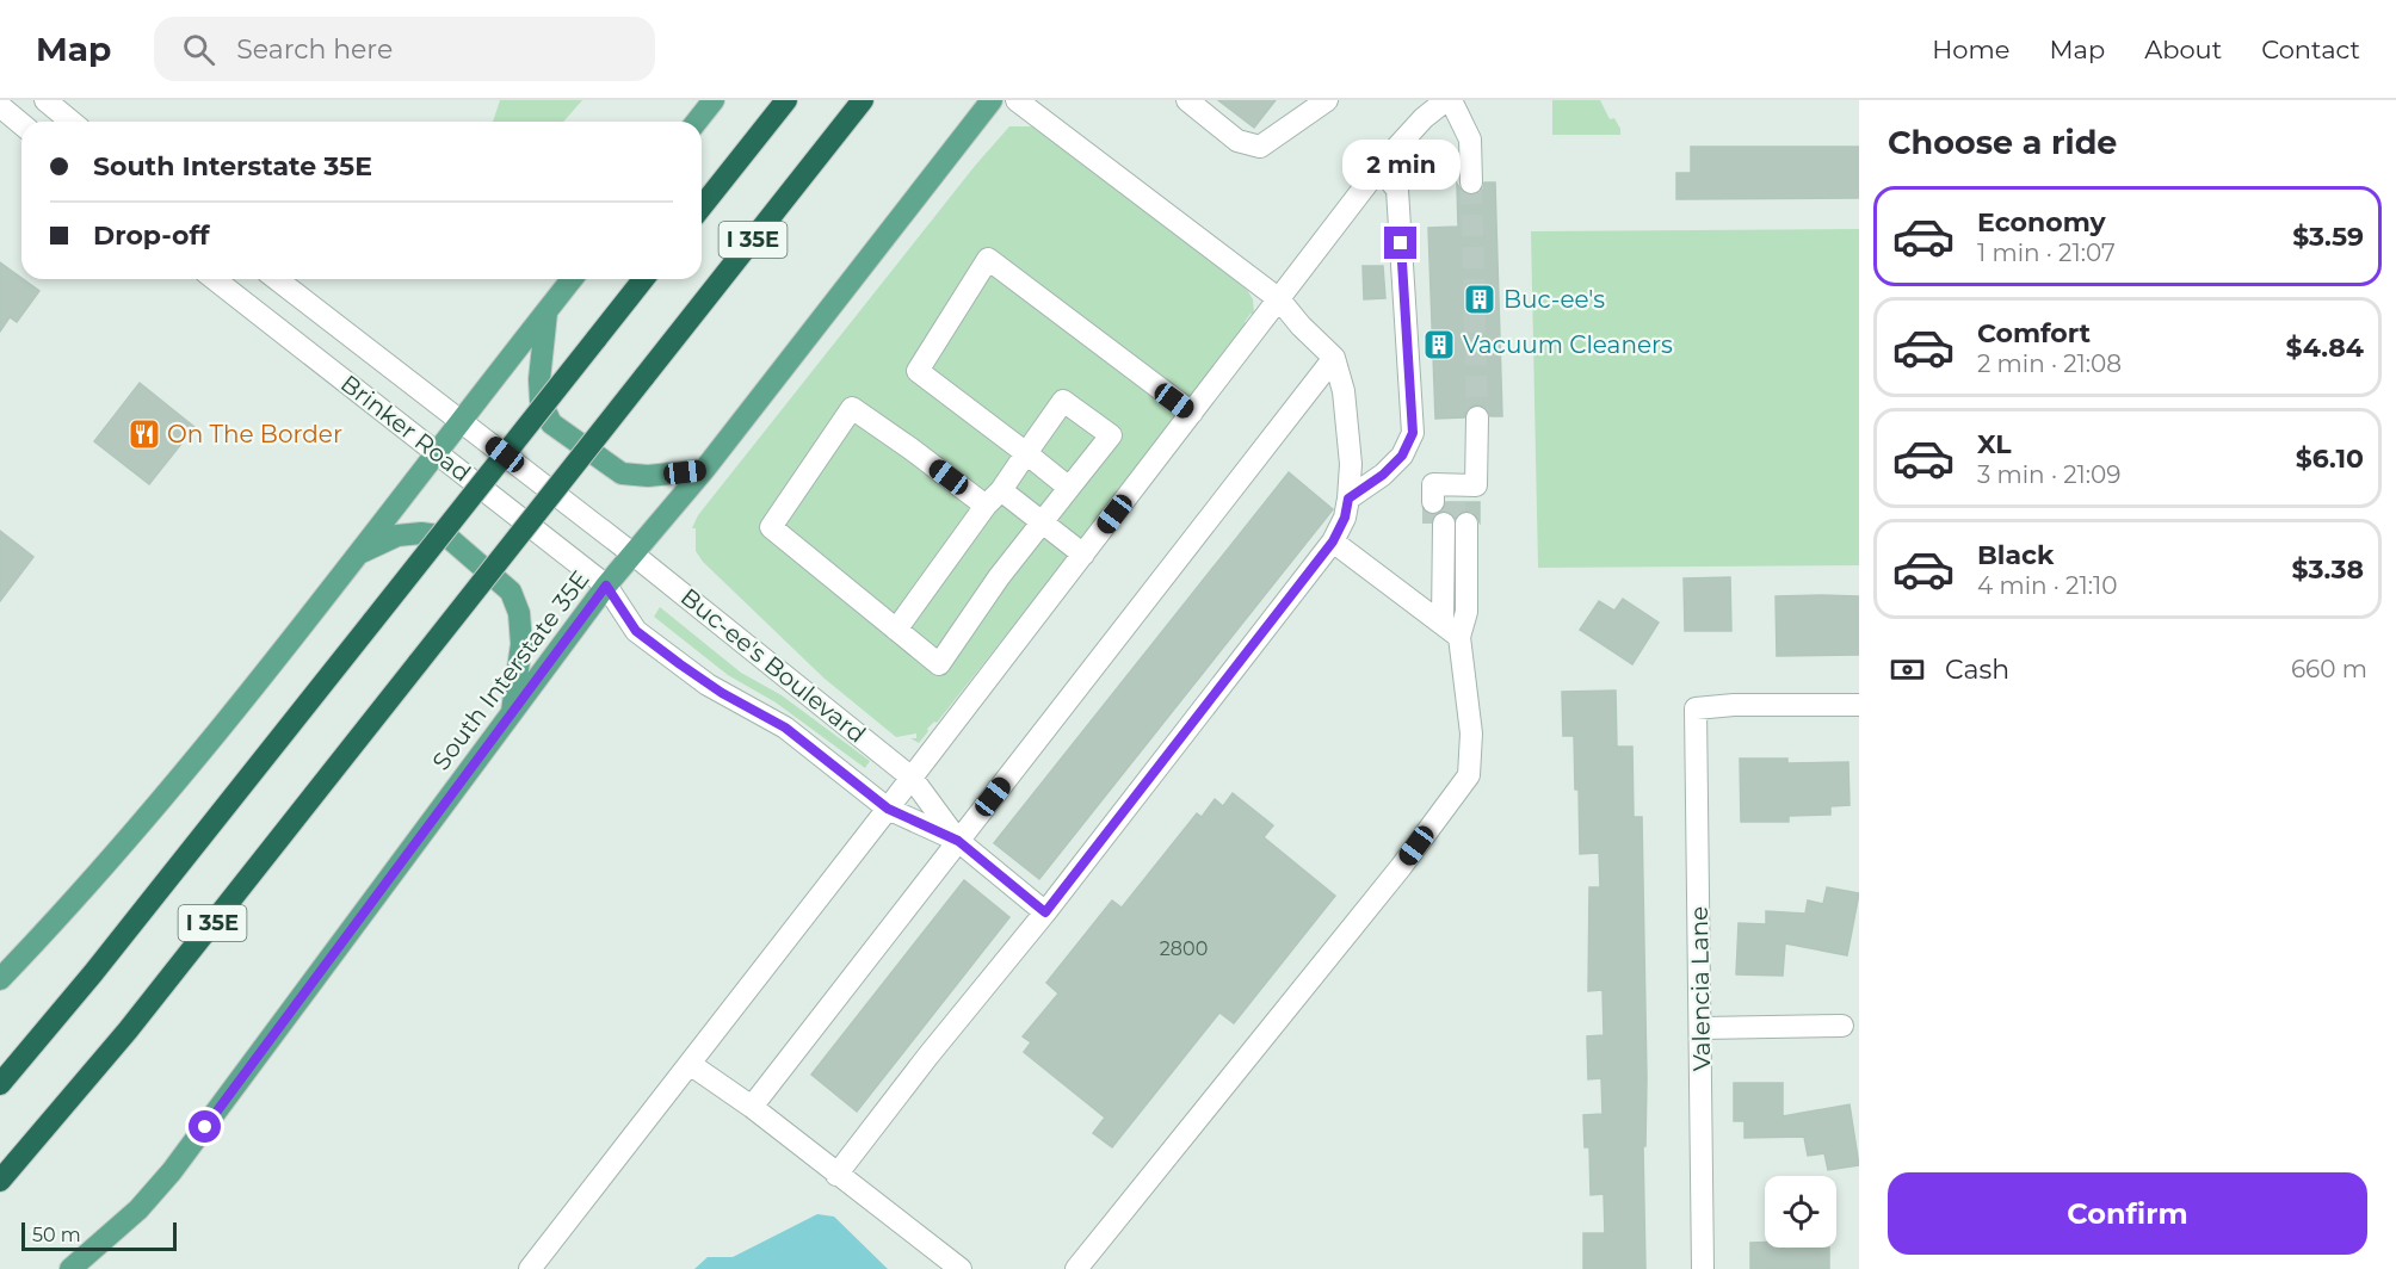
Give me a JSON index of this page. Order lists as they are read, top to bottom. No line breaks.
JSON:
{"streets":{"highway":["I 35E"],"main road":["South Interstate 35E"],"street":["Brinker Road","Buc-ee's Boulevard","Valencia Lane"]},"crossings":[["Brinker Road","Buc-ee's Boulevard"],["Brinker Road","South Interstate 35E"],["Buc-ee's Boulevard","South Interstate 35E"]],"places":{"building":["Buc-ee's","Vacuum Cleaners"],"restaurant":["On The Border"]},"house_numbers":["2800"],"scale_bar":"50 m","page":{"header":"Map","search":"Search here","nav":["Home","Map","About","Contact"],"heading":"Choose a ride","banner":["South Interstate 35E","Drop-off"],"bubble":"2 min","list":[{"name":"Economy","note":"1 min · 21:07","value":"$3.59"},{"name":"Comfort","note":"2 min · 21:08","value":"$4.84"},{"name":"XL","note":"3 min · 21:09","value":"$6.10"},{"name":"Black","note":"4 min · 21:10","value":"$3.38"}],"pay":["Cash","660 m"],"buttons":"Confirm","scale":"50 m"}}
